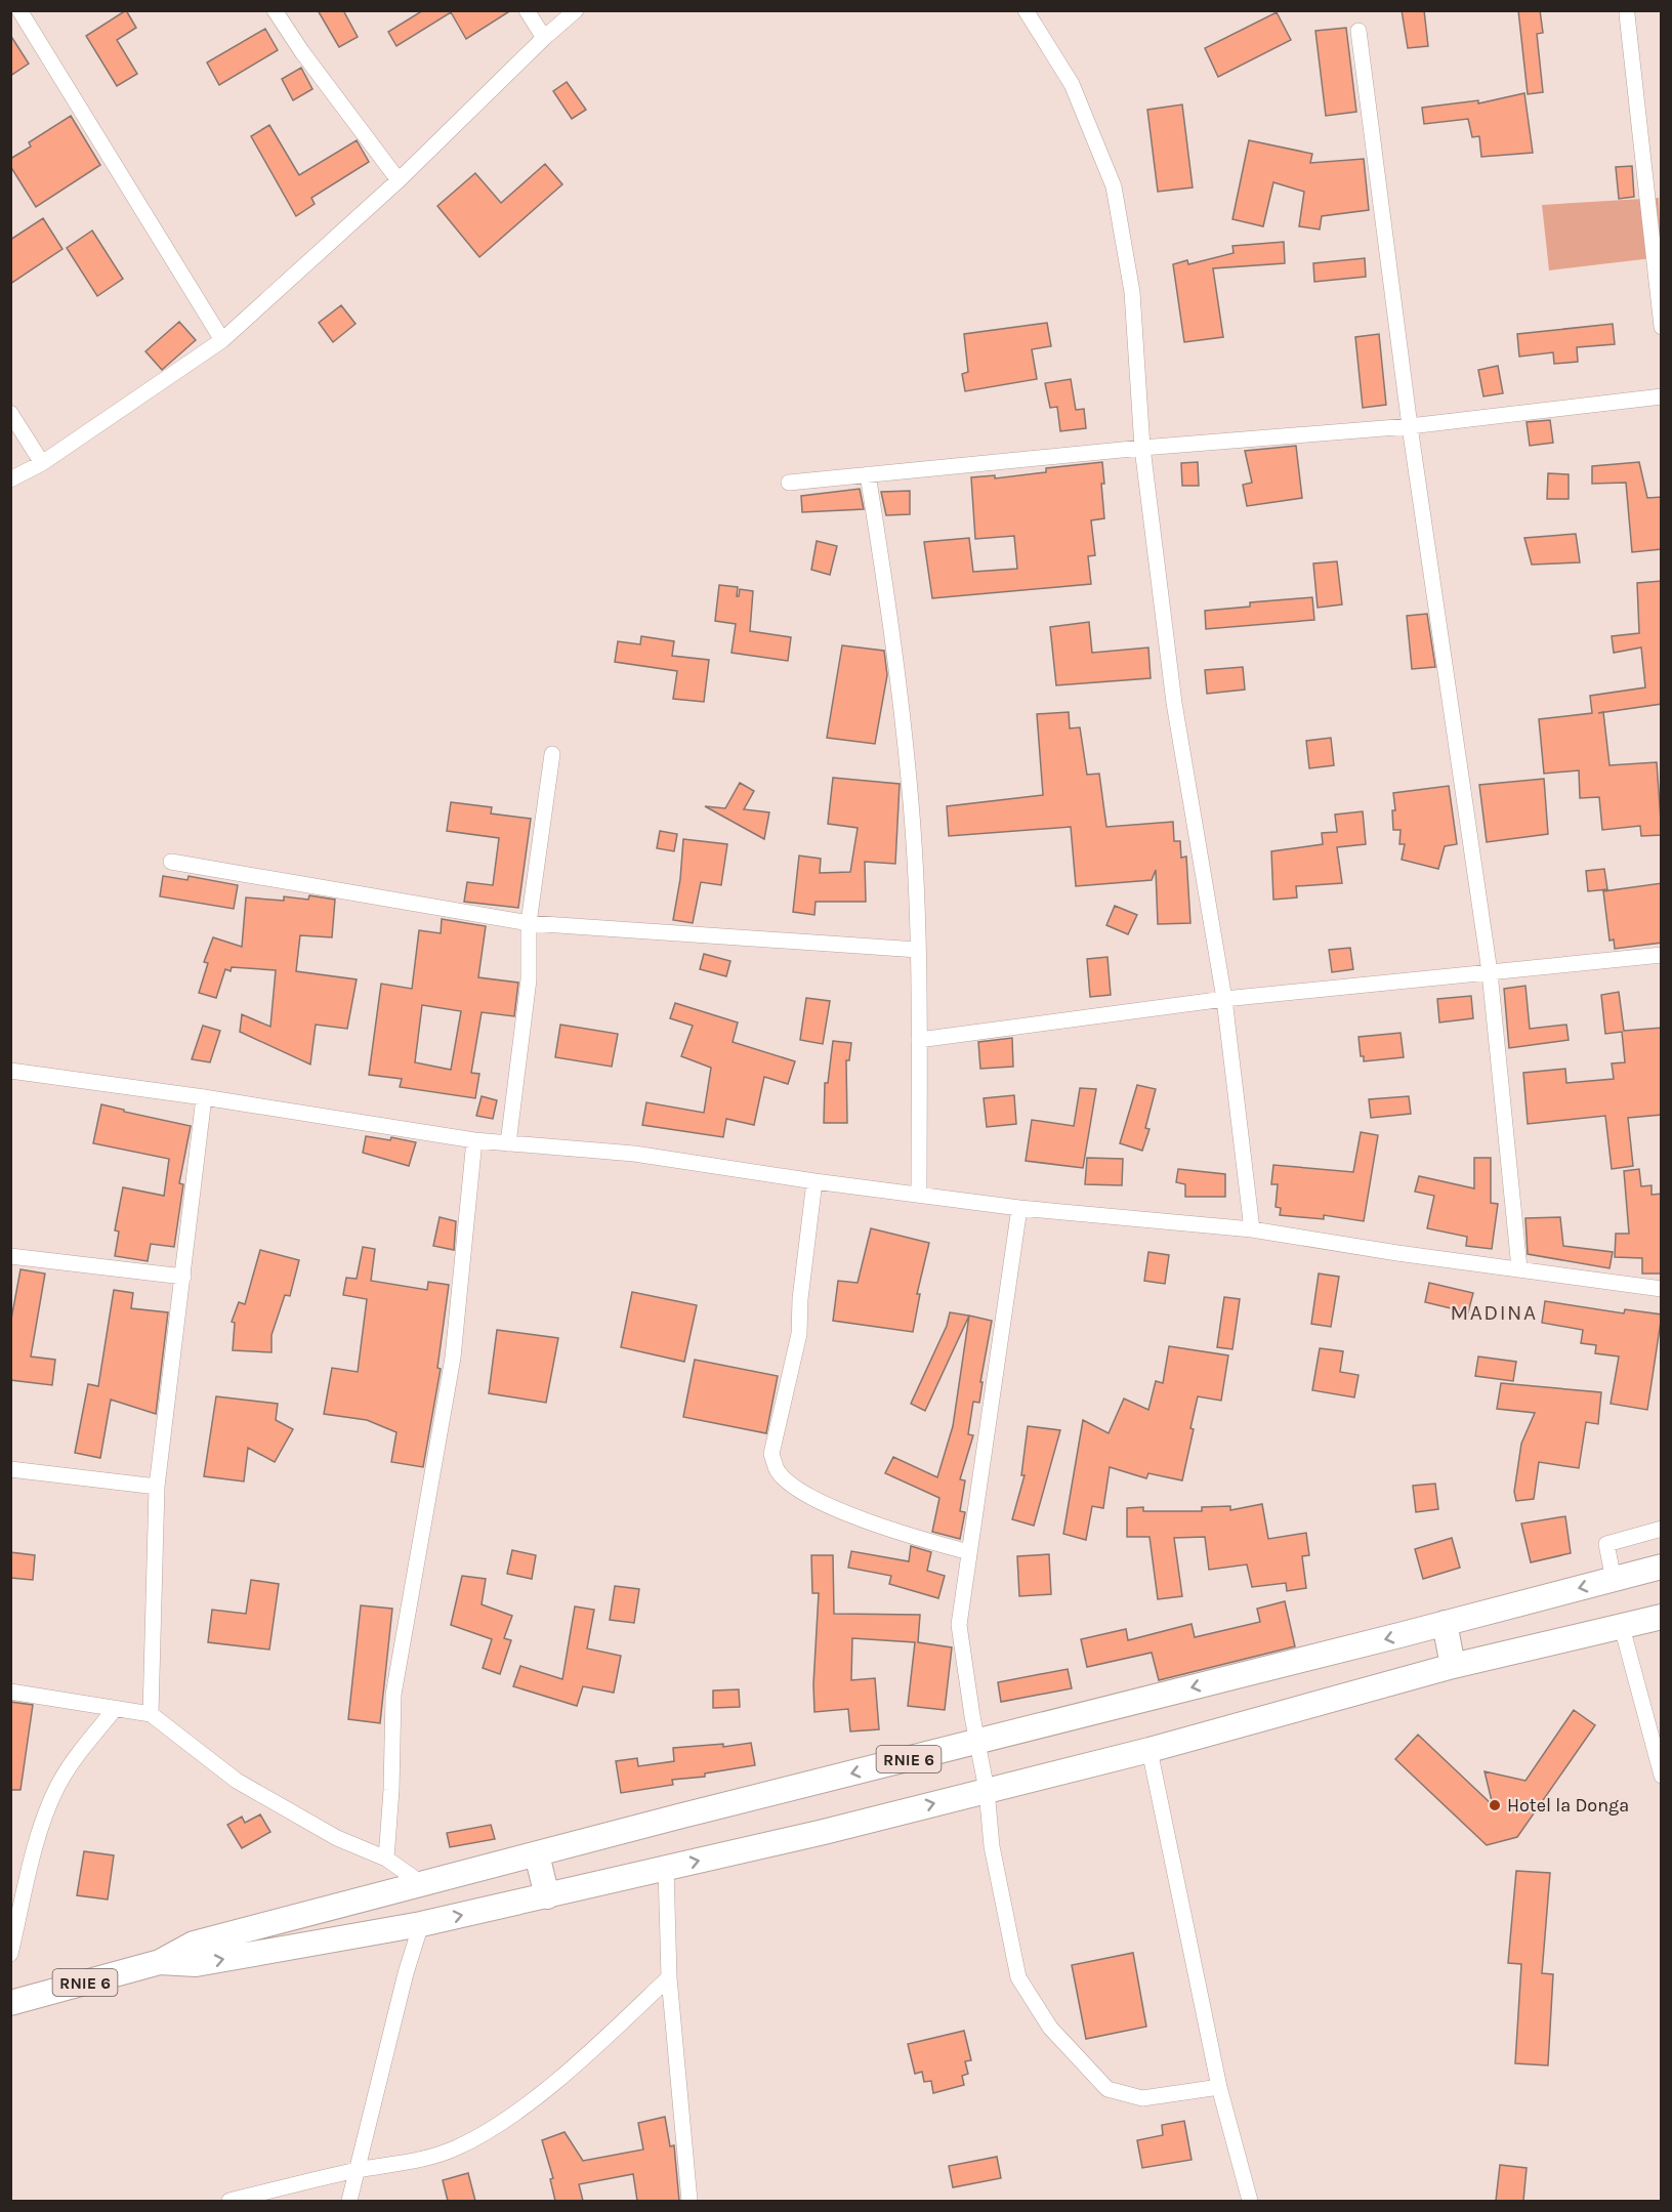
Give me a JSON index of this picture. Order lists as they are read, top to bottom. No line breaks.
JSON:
{"streets":{"main road":["RNIE 6"]},"districts":["MADINA"],"places":["Hotel la Donga"]}
